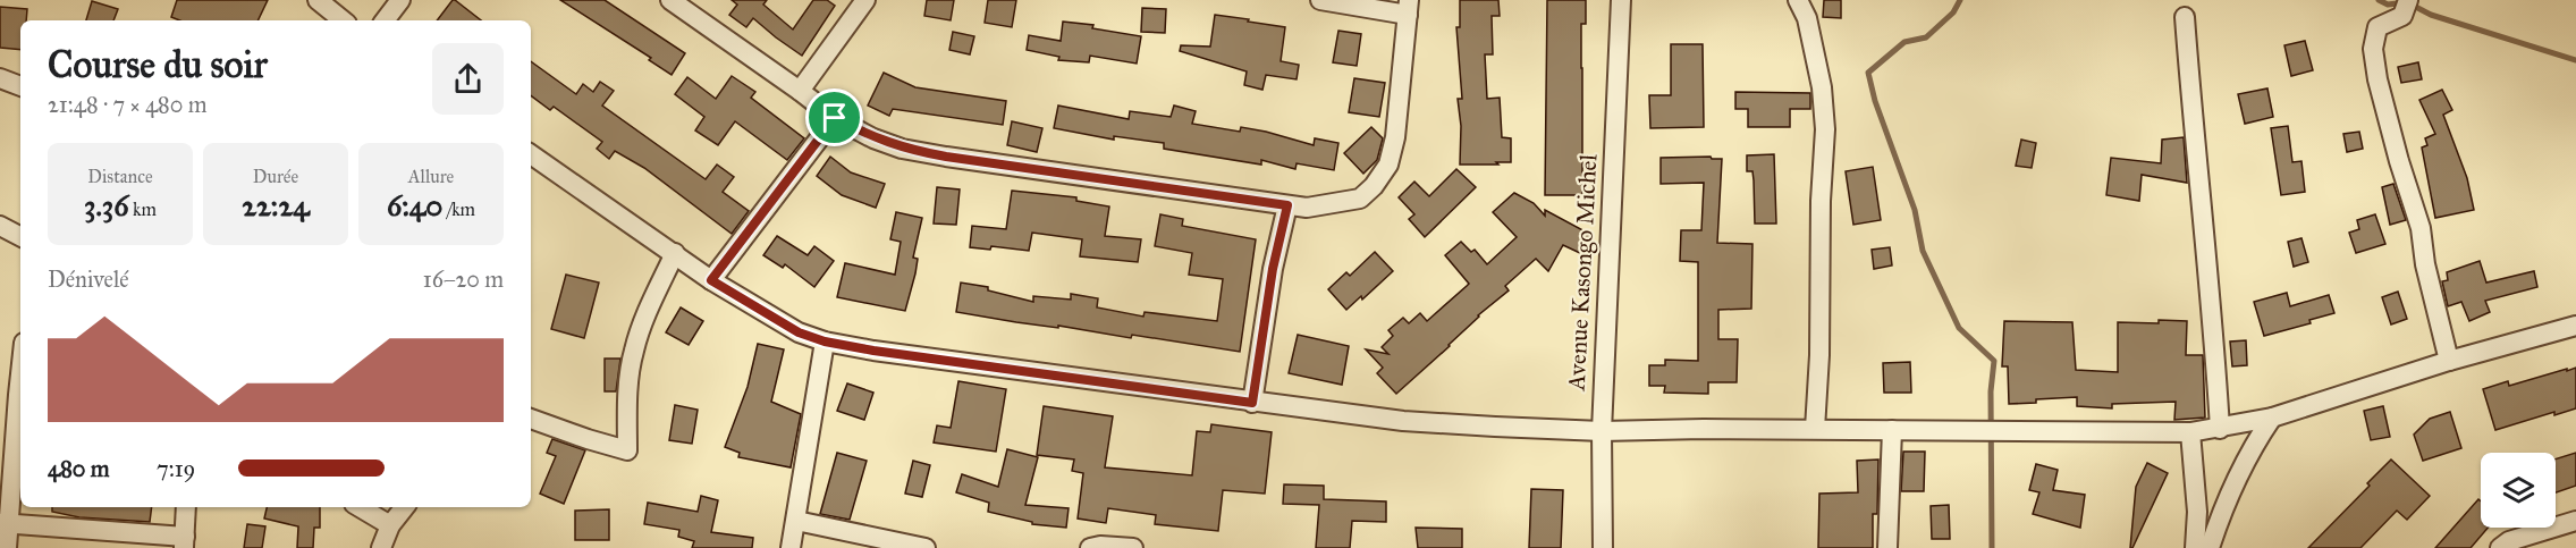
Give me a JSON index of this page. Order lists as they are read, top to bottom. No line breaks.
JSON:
{"streets":{"street":["Avenue Kasongo Michel"]},"page":{"heading":["Course du soir","21:48 · 7 × 480 m"],"stats":[["Distance","3.36 km"],["Durée","22:24"],["Allure","6:40 /km"]],"chart":["Dénivelé","16–20 m"],"list":[{"name":"480 m","note":"7:19"}]}}
